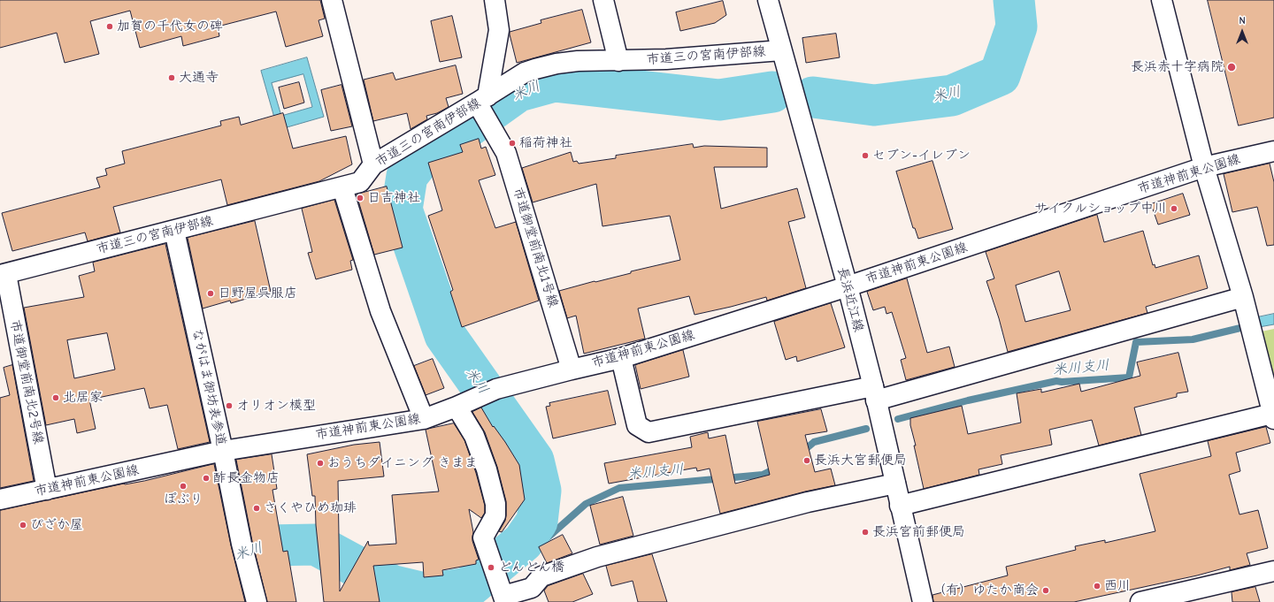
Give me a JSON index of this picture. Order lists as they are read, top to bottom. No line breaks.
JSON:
{"streets":{"street":["市道三の宮南伊部線","市道神前東公園線","市道御堂前南北1号線","長浜近江線","市道御堂前南北2号線","ながはま御坊表参道"]},"crossings":[["市道三の宮南伊部線","市道御堂前南北1号線"],["市道三の宮南伊部線","長浜近江線"],["市道三の宮南伊部線","市道御堂前南北2号線"],["市道三の宮南伊部線","ながはま御坊表参道"],["市道神前東公園線","市道御堂前南北1号線"],["市道神前東公園線","長浜近江線"],["市道神前東公園線","市道御堂前南北2号線"],["市道神前東公園線","ながはま御坊表参道"]],"water":["米川","米川支川"],"places":["加賀の千代女の碑","長浜赤十字病院","大通寺","稲荷神社","セブン-イレブン","日吉神社","サイクルショップ中川","日野屋呉服店","北居家","オリオン模型","長浜大宮郵便局","おうちダイニング きまま","酢長金物店","ぽぷり","さくやひめ珈琲","ぴざか屋","長浜宮前郵便局","どんどん橋","西川","（有）ゆたか商会"],"north":"top"}
